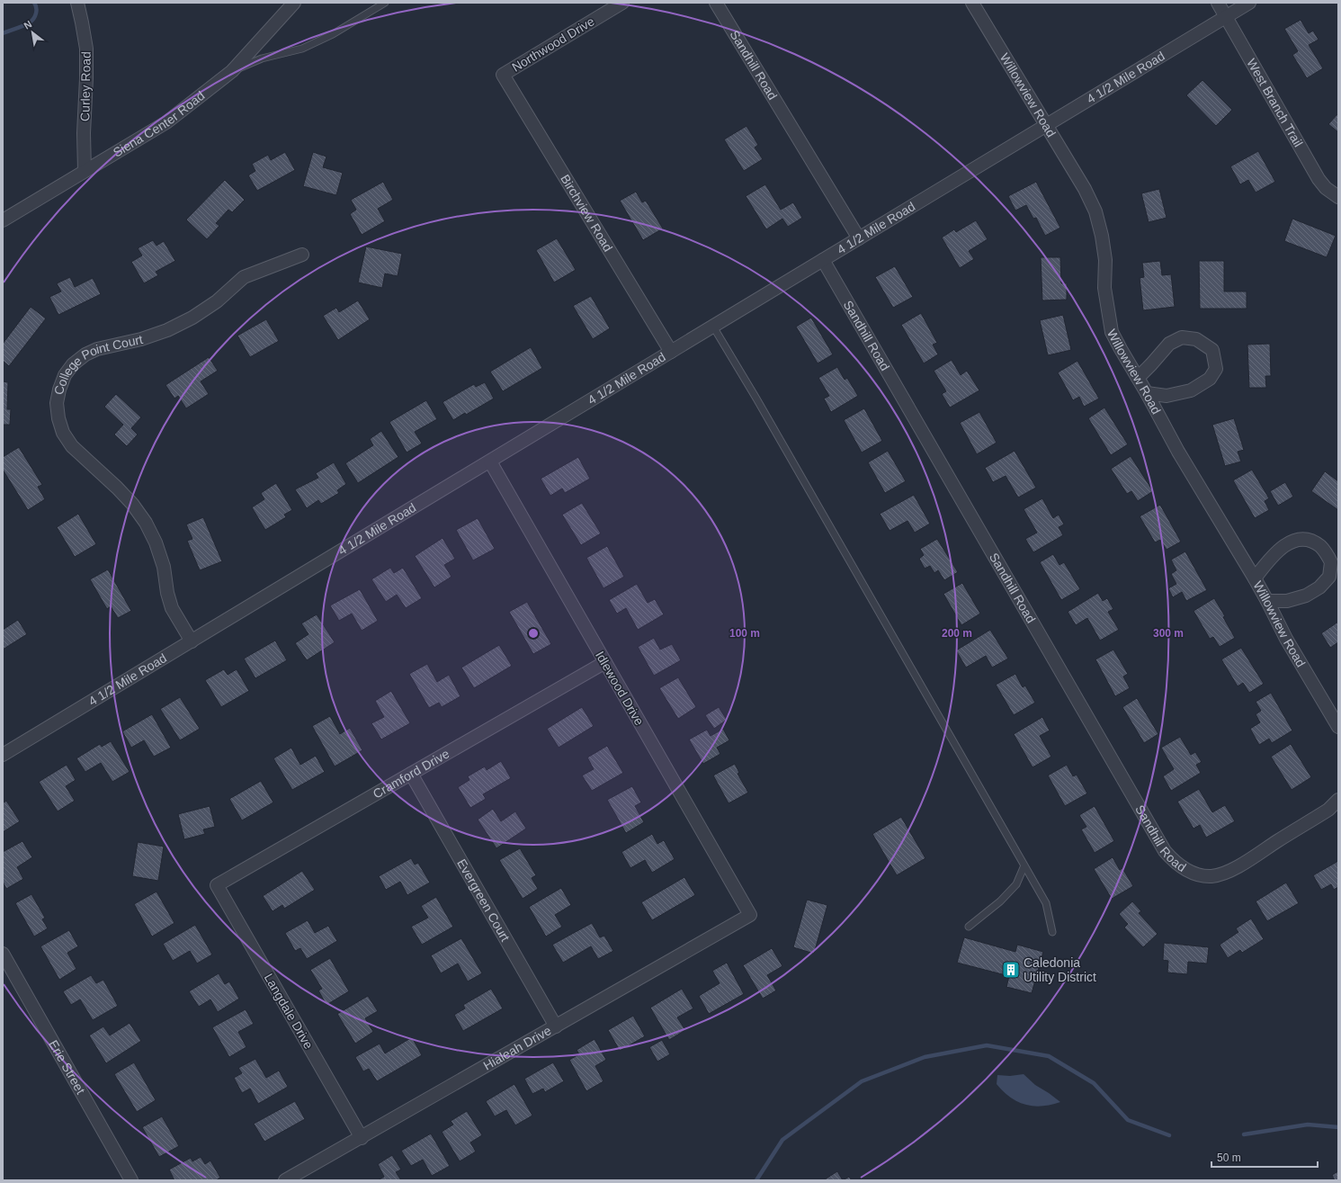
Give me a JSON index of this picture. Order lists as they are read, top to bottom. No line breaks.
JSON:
{"streets":{"street":["Northwood Drive","Sandhill Road","4 1/2 Mile Road","Curley Road","Willowview Road","West Branch Trail","Siena Center Road","Birchview Road","College Point Court","Idlewood Drive","Cramford Drive","Evergreen Court","Langdale Drive","Hialeah Drive","Erie Street"]},"crossings":[["Northwood Drive","Birchview Road"],["Sandhill Road","4 1/2 Mile Road"],["4 1/2 Mile Road","Willowview Road"],["4 1/2 Mile Road","West Branch Trail"],["4 1/2 Mile Road","Birchview Road"],["4 1/2 Mile Road","College Point Court"],["4 1/2 Mile Road","Idlewood Drive"],["Curley Road","Siena Center Road"],["Idlewood Drive","Cramford Drive"],["Idlewood Drive","Hialeah Drive"],["Cramford Drive","Evergreen Court"],["Cramford Drive","Langdale Drive"],["Evergreen Court","Hialeah Drive"],["Langdale Drive","Hialeah Drive"]],"places":{"building":["Caledonia Utility District"]},"scale_bar":"50 m","north":"top left","rings":["100 m","200 m","300 m"]}
